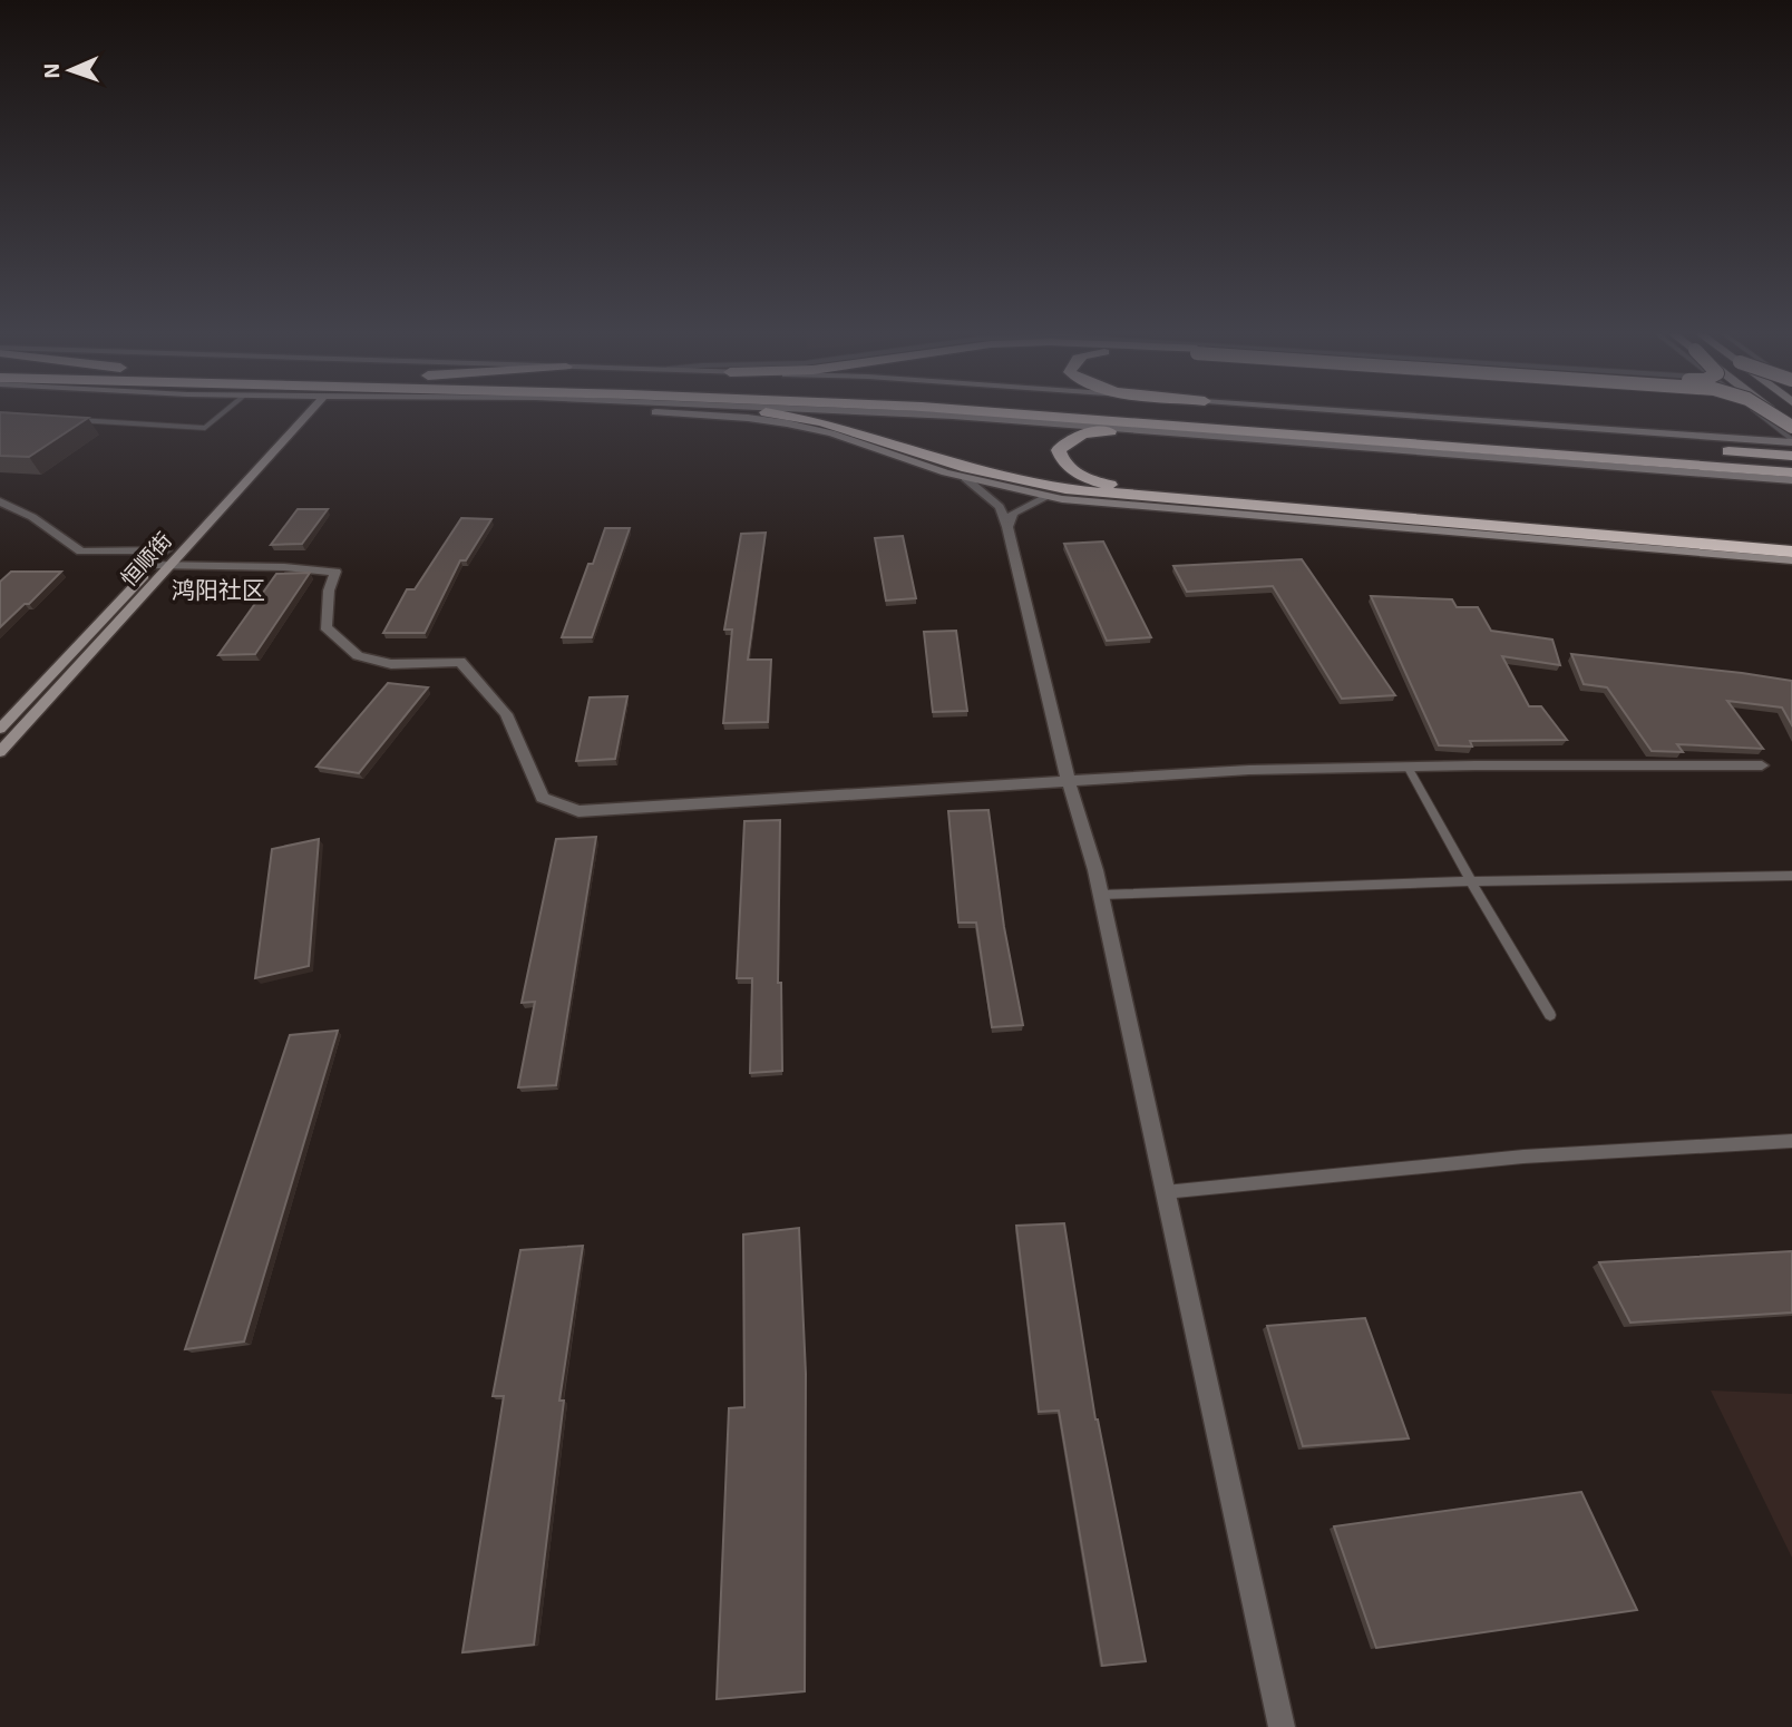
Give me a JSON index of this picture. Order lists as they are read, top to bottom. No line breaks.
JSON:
{"streets":{"street":["恒顺街"]},"districts":["鸿阳社区"],"north":"left"}
